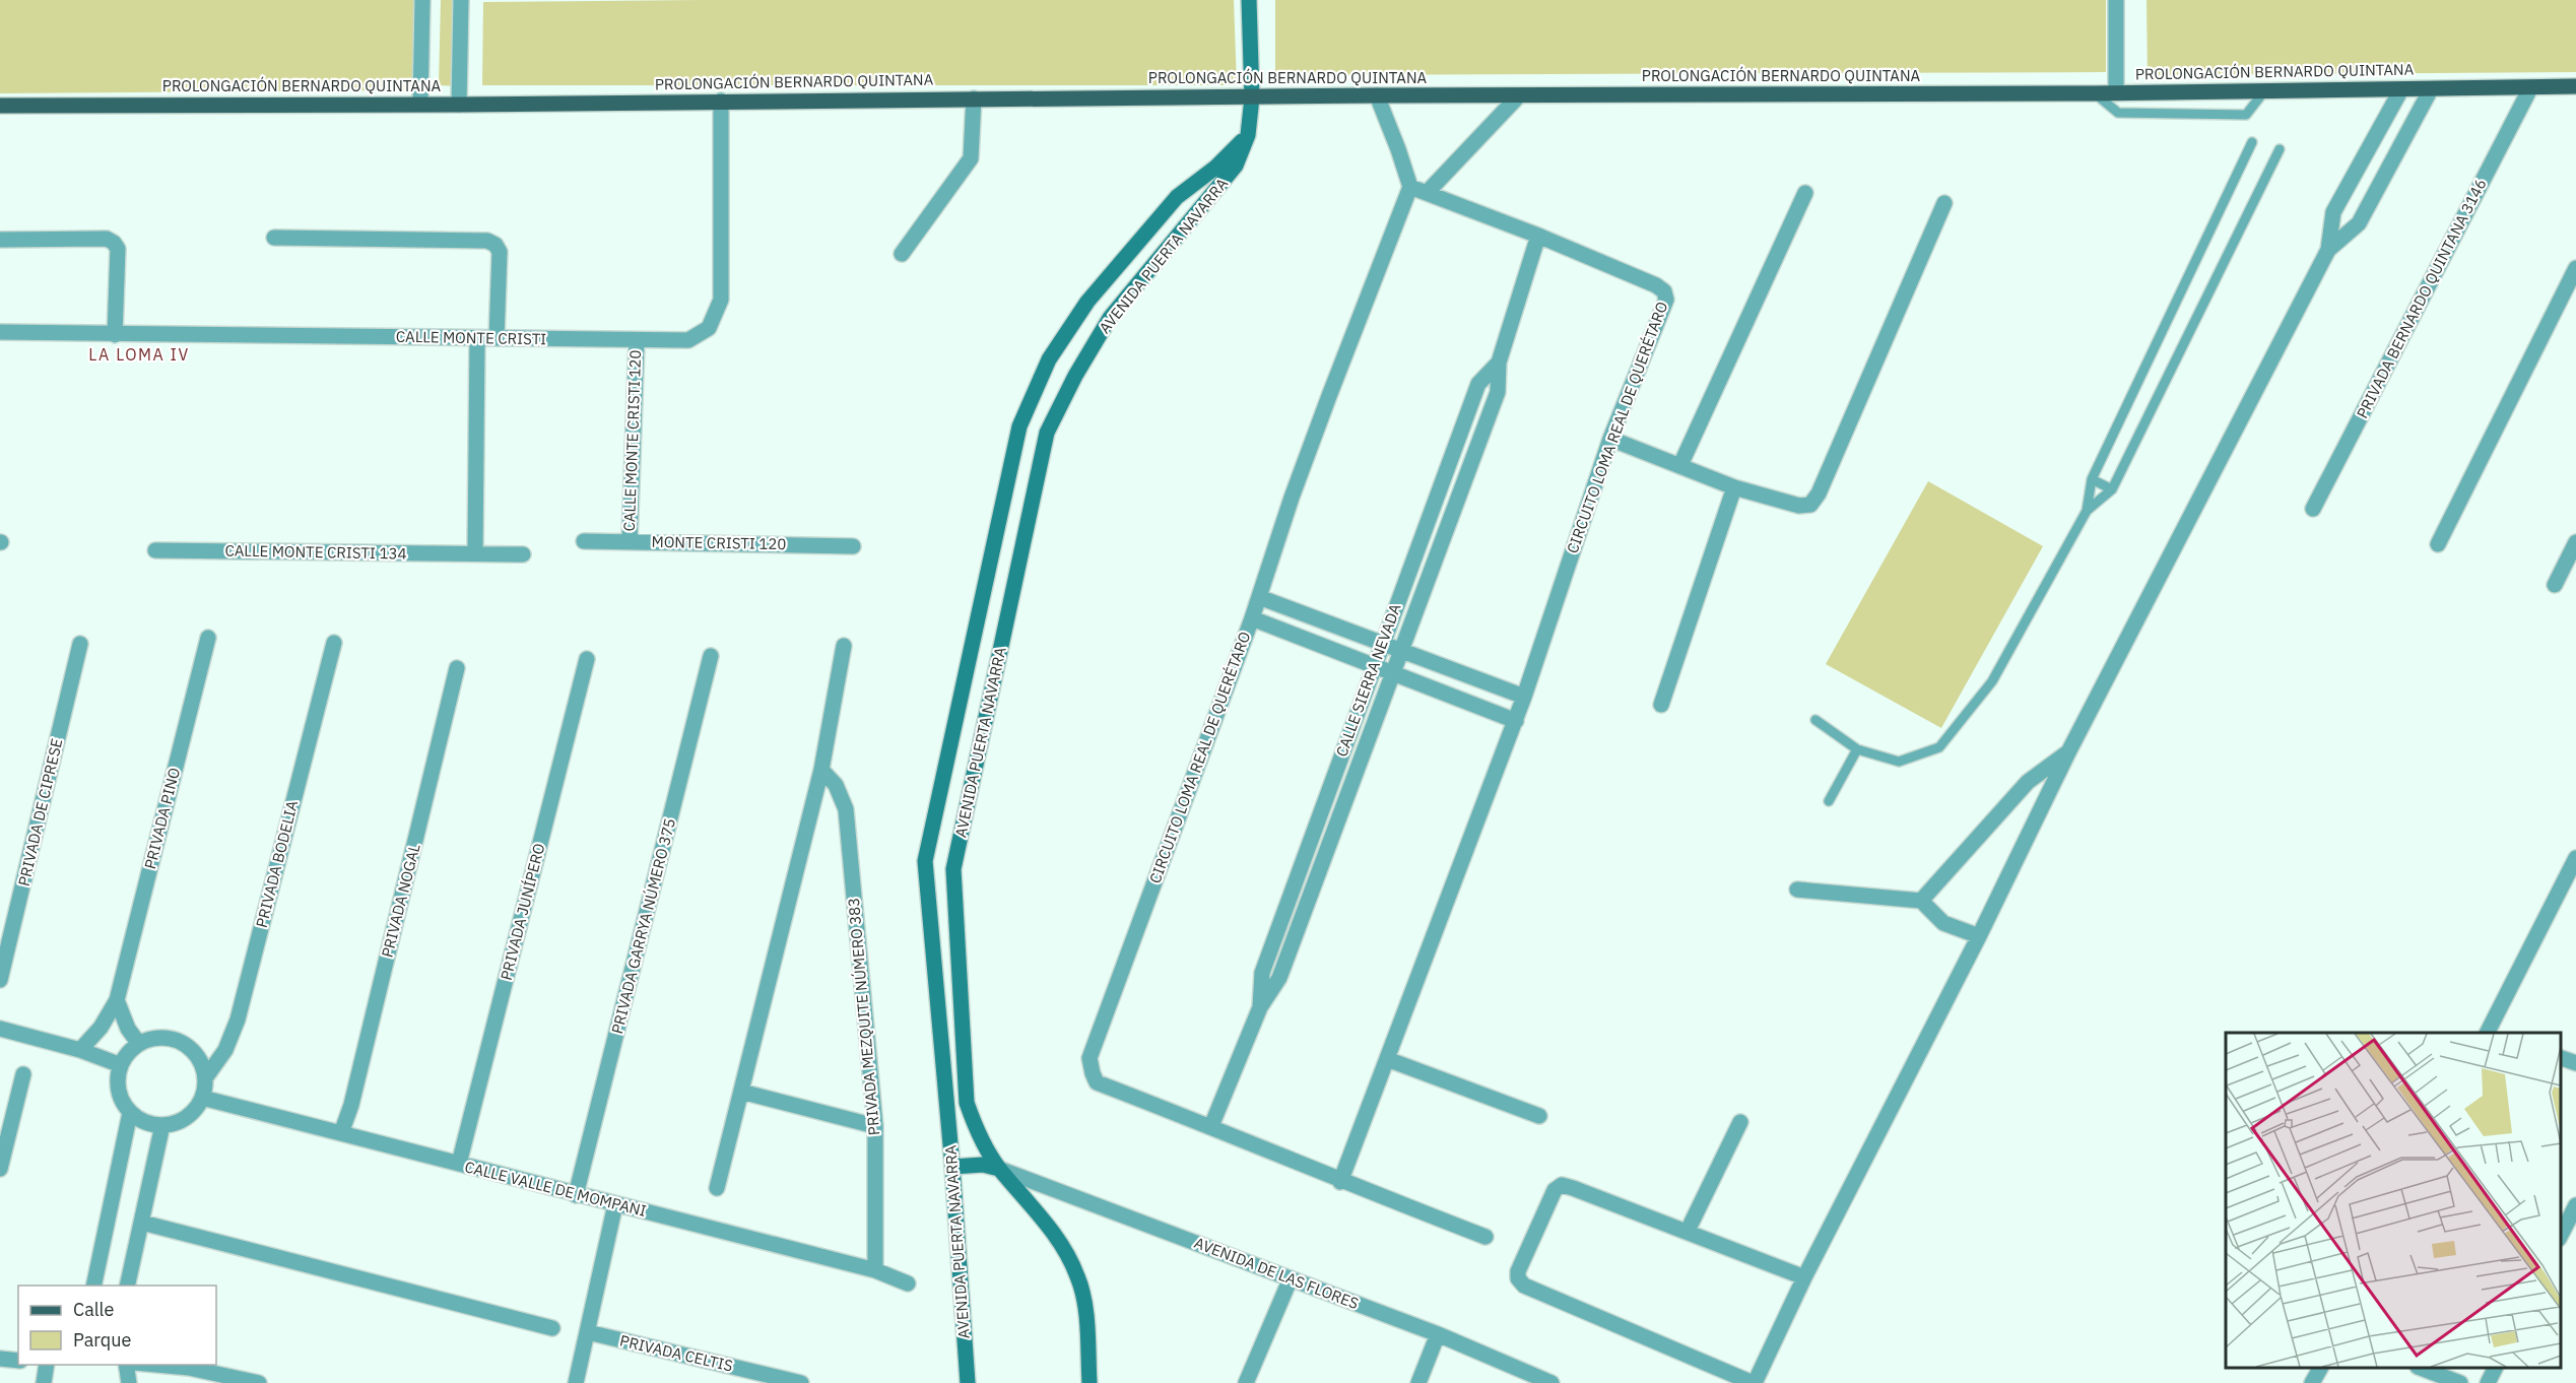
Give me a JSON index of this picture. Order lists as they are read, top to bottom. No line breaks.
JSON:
{"streets":{"main road":["PROLONGACIÓN BERNARDO QUINTANA"],"street":["AVENIDA PUERTA NAVARRA","PRIVADA BERNARDO QUINTANA 3146","CALLE MONTE CRISTI","CIRCUITO LOMA REAL DE QUERÉTARO","CALLE MONTE CRISTI 120","MONTE CRISTI 120","CALLE MONTE CRISTI 134","CALLE SIERRA NEVADA","PRIVADA DE CIPRESE","PRIVADA PINO","PRIVADA BODELIA","PRIVADA NOGAL","PRIVADA JUNÍPERO","PRIVADA GARRYA NÚMERO 375","PRIVADA MEZQUITE NÚMERO 383","CALLE VALLE DE MOMPANI","AVENIDA DE LAS FLORES","PRIVADA CELTIS"]},"crossings":[["PROLONGACIÓN BERNARDO QUINTANA","AVENIDA PUERTA NAVARRA"],["PROLONGACIÓN BERNARDO QUINTANA","PRIVADA BERNARDO QUINTANA 3146"],["PROLONGACIÓN BERNARDO QUINTANA","CALLE MONTE CRISTI"],["AVENIDA PUERTA NAVARRA","AVENIDA DE LAS FLORES"],["CALLE MONTE CRISTI","CALLE MONTE CRISTI 120"],["CIRCUITO LOMA REAL DE QUERÉTARO","CALLE SIERRA NEVADA"],["CALLE MONTE CRISTI 120","MONTE CRISTI 120"],["PRIVADA BODELIA","CALLE VALLE DE MOMPANI"],["PRIVADA NOGAL","CALLE VALLE DE MOMPANI"],["PRIVADA JUNÍPERO","CALLE VALLE DE MOMPANI"],["PRIVADA GARRYA NÚMERO 375","CALLE VALLE DE MOMPANI"],["PRIVADA MEZQUITE NÚMERO 383","CALLE VALLE DE MOMPANI"]],"districts":["LA LOMA IV"],"legend":["Calle","Parque"]}
